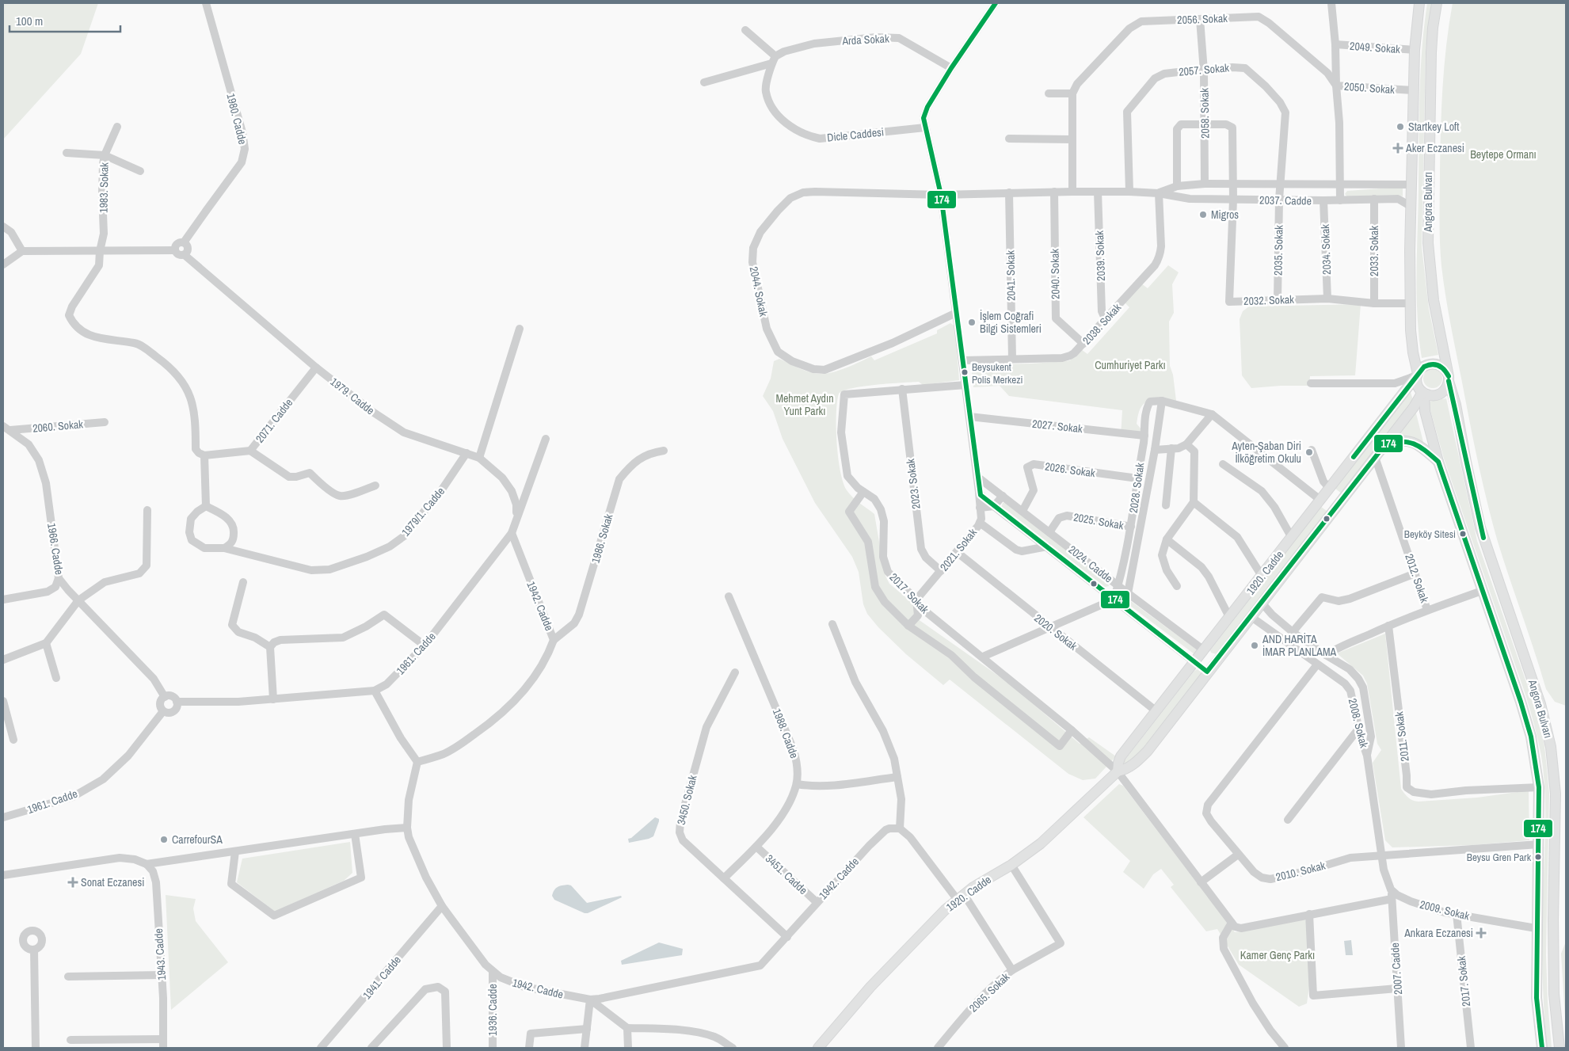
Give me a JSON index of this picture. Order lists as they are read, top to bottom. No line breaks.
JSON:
{"streets":{"main road":["Angora Bulvarı","1920. Cadde"],"street":["2056. Sokak","Arda Sokak","2049. Sokak","2057. Sokak","2050. Sokak","2058. Sokak","1980. Cadde","Dicle Caddesi","1983. Sokak","2037. Cadde","2034. Sokak","2035. Sokak","2033. Sokak","2039. Sokak","2040. Sokak","2041. Sokak","2044. Sokak","2032. Sokak","2038. Sokak","1979. Cadde","2071. Cadde","2060. Sokak","2027. Sokak","2026. Sokak","2023. Sokak","2028. Sokak","1979/1. Cadde","2025. Sokak","1986. Sokak","1966. Cadde","2021. Sokak","2024. Cadde","2012. Sokak","2017. Sokak","1942. Cadde","2020. Sokak","1961. Cadde","2008. Sokak","1988. Cadde","2011. Sokak","3450. Sokak","2010. Sokak","3451. Cadde","2009. Sokak","1943. Cadde","2007. Cadde","1941. Cadde","2065. Sokak","1936. Cadde"]},"crossings":[["2056. Sokak","2050. Sokak"],["2056. Sokak","2058. Sokak"],["Arda Sokak","Dicle Caddesi"],["2049. Sokak","2050. Sokak"],["2049. Sokak","Angora Bulvarı"],["2057. Sokak","2058. Sokak"],["2057. Sokak","2037. Cadde"],["2057. Sokak","2035. Sokak"],["2050. Sokak","Angora Bulvarı"],["2058. Sokak","2037. Cadde"],["1980. Cadde","1979. Cadde"],["1983. Sokak","2071. Cadde"],["2037. Cadde","Angora Bulvarı"],["2037. Cadde","2034. Sokak"],["2037. Cadde","2035. Sokak"],["2037. Cadde","2033. Sokak"],["2037. Cadde","2039. Sokak"],["2037. Cadde","2040. Sokak"],["2037. Cadde","2041. Sokak"],["2037. Cadde","2044. Sokak"],["2037. Cadde","2032. Sokak"],["2037. Cadde","2038. Sokak"],["Angora Bulvarı","2032. Sokak"],["Angora Bulvarı","1920. Cadde"],["Angora Bulvarı","2011. Sokak"],["Angora Bulvarı","2010. Sokak"],["Angora Bulvarı","2009. Sokak"],["2034. Sokak","2032. Sokak"],["2035. Sokak","2032. Sokak"],["2033. Sokak","2032. Sokak"],["2039. Sokak","2038. Sokak"],["2040. Sokak","2038. Sokak"],["2041. Sokak","2038. Sokak"],["1979. Cadde","2071. Cadde"],["1979. Cadde","1979/1. Cadde"],["1979. Cadde","1961. Cadde"],["2060. Sokak","1966. Cadde"],["2027. Sokak","2028. Sokak"],["2026. Sokak","2028. Sokak"],["2026. Sokak","2024. Cadde"],["2023. Sokak","2021. Sokak"],["2023. Sokak","2017. Sokak"],["2028. Sokak","2025. Sokak"],["2028. Sokak","2024. Cadde"],["2025. Sokak","2024. Cadde"],["1986. Sokak","1942. Cadde"],["1966. Cadde","1961. Cadde"],["2021. Sokak","2024. Cadde"],["2021. Sokak","2017. Sokak"],["2021. Sokak","2020. Sokak"],["2024. Cadde","1920. Cadde"],["1920. Cadde","2012. Sokak"],["1920. Cadde","2017. Sokak"],["1920. Cadde","2020. Sokak"],["1920. Cadde","2008. Sokak"],["1920. Cadde","2065. Sokak"],["2017. Sokak","2009. Sokak"],["1942. Cadde","1961. Cadde"],["1942. Cadde","3450. Sokak"],["1942. Cadde","3451. Cadde"],["1942. Cadde","1941. Cadde"],["1942. Cadde","1936. Cadde"],["2008. Sokak","2010. Sokak"],["1988. Cadde","3450. Sokak"],["1988. Cadde","3451. Cadde"],["2009. Sokak","2007. Cadde"]],"parks":["Beytepe Ormanı","Cumhuriyet Parkı","Mehmet Aydın Yunt Parkı","Kamer Genç Parkı"],"places":{"other":["Startkey Loft","Migros","İşlem Coğrafi Bilgi Sistemleri","Beysukent Polis Merkezi","Ayten-Şaban Diri İlköğretim Okulu","Beyköy Sitesi","AND HARİTA İMAR PLANLAMA","CarrefourSA","Beysu Gren Park"],"health":["Aker Eczanesi","Sonat Eczanesi","Ankara Eczanesi"]},"lines":["transit line 174"],"scale_bar":"100 m"}
